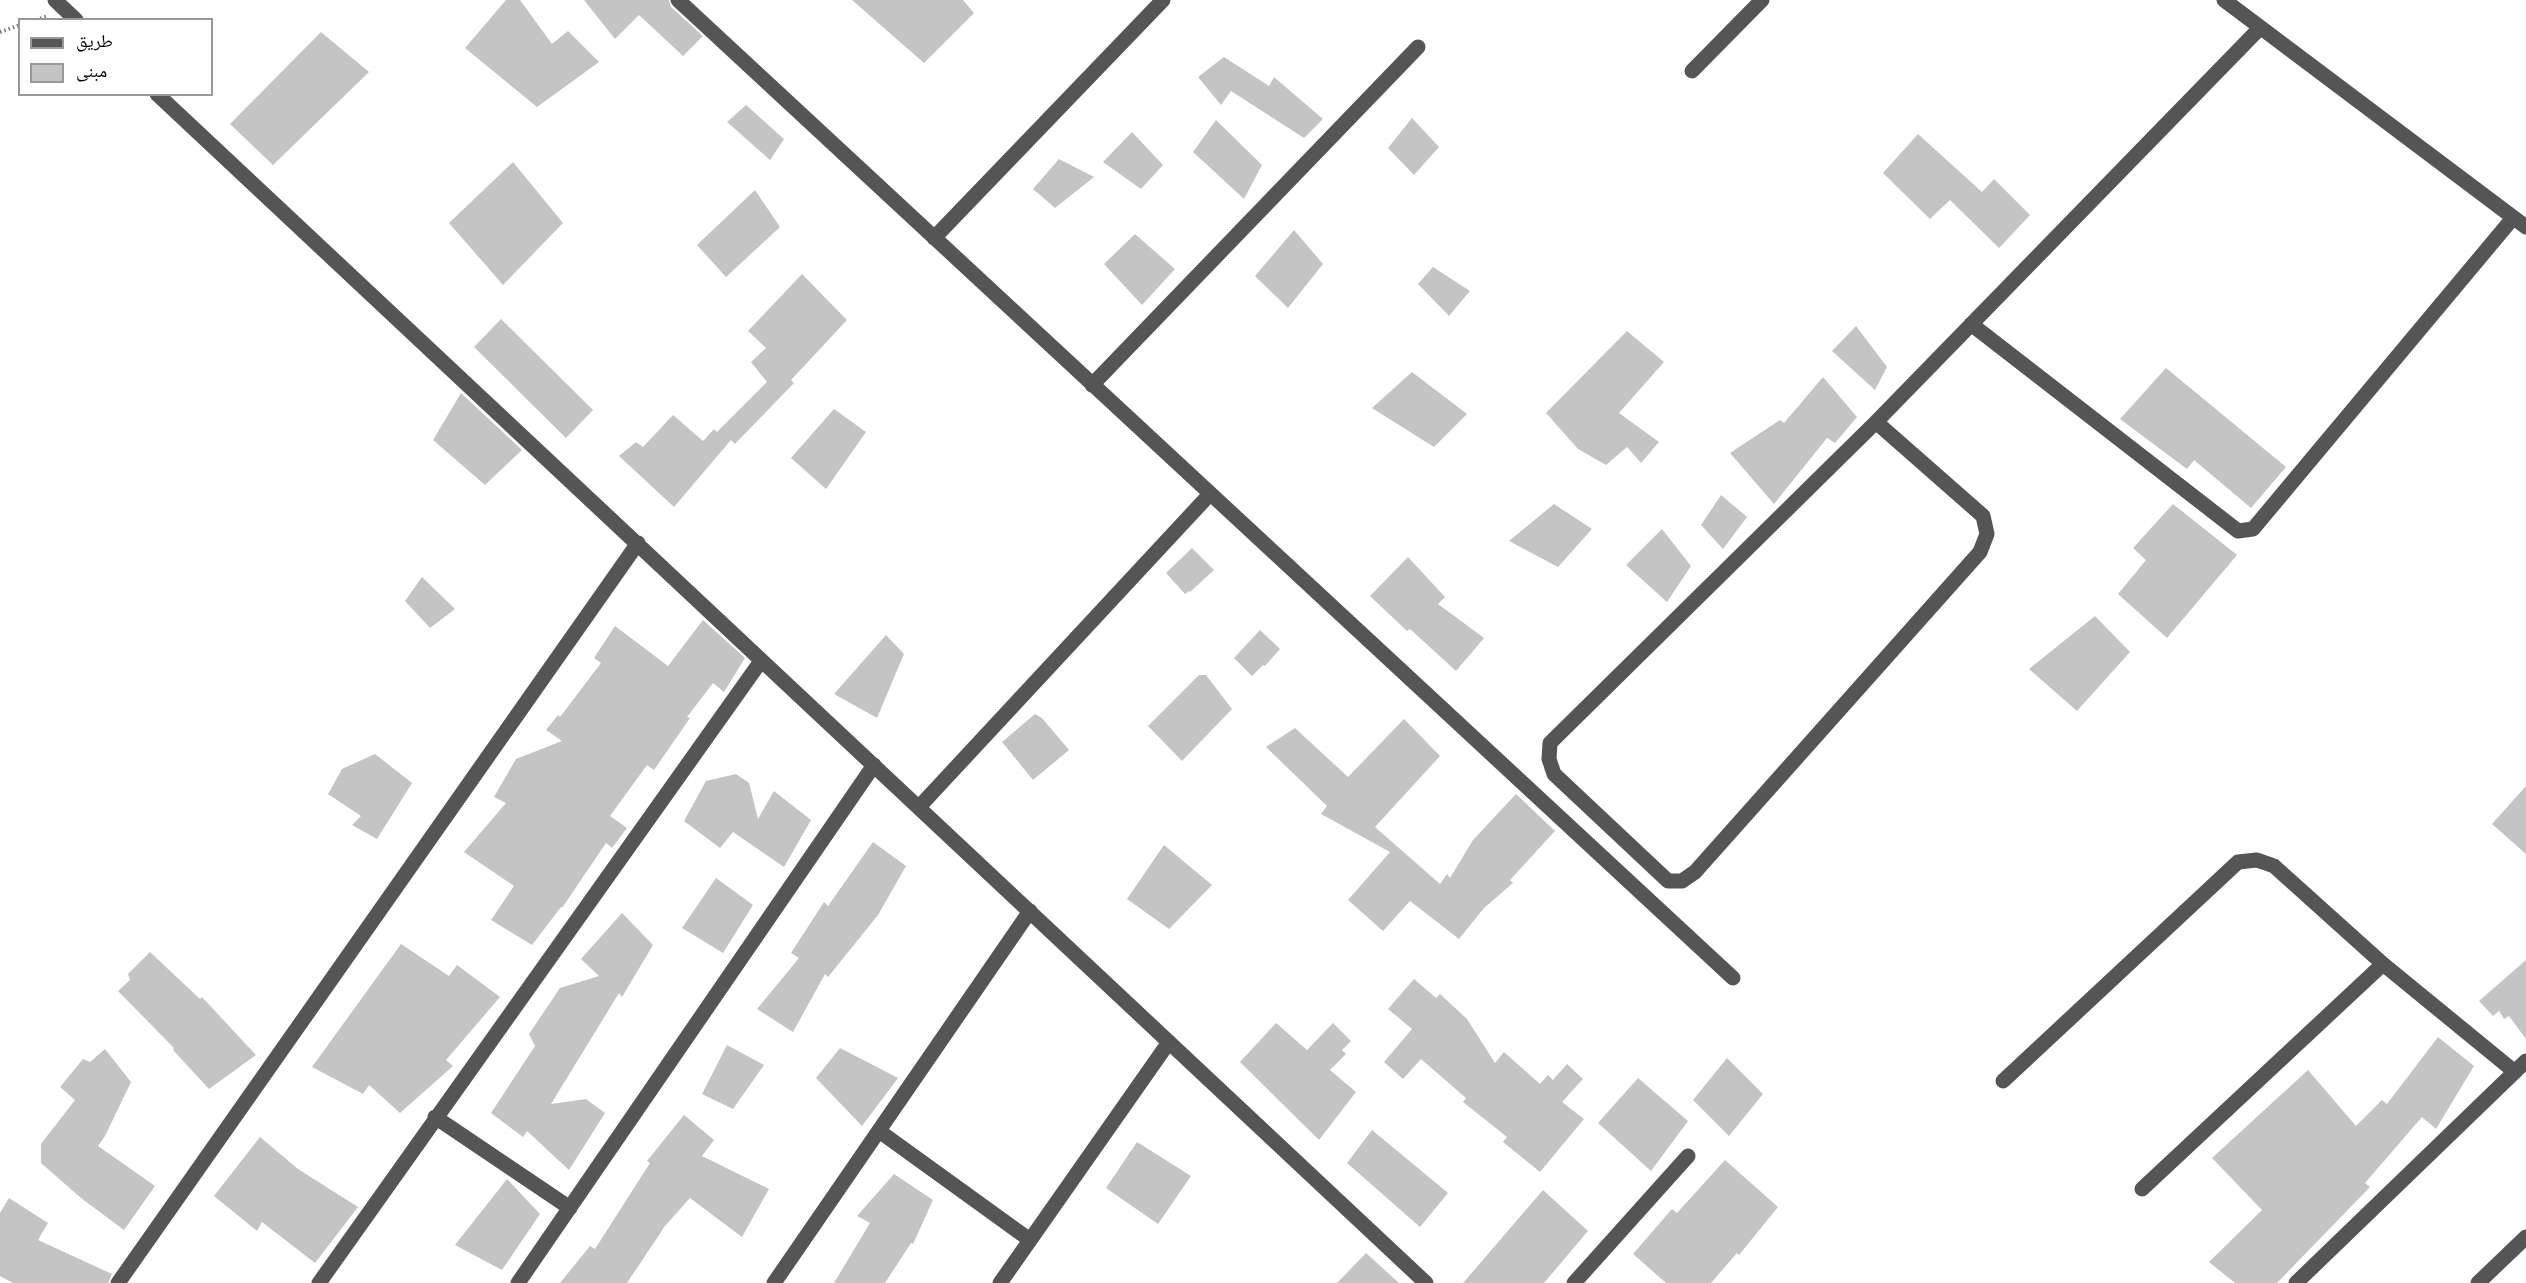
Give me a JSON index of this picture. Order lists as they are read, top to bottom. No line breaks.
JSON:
{"legend":["طريق","مبنى"]}
